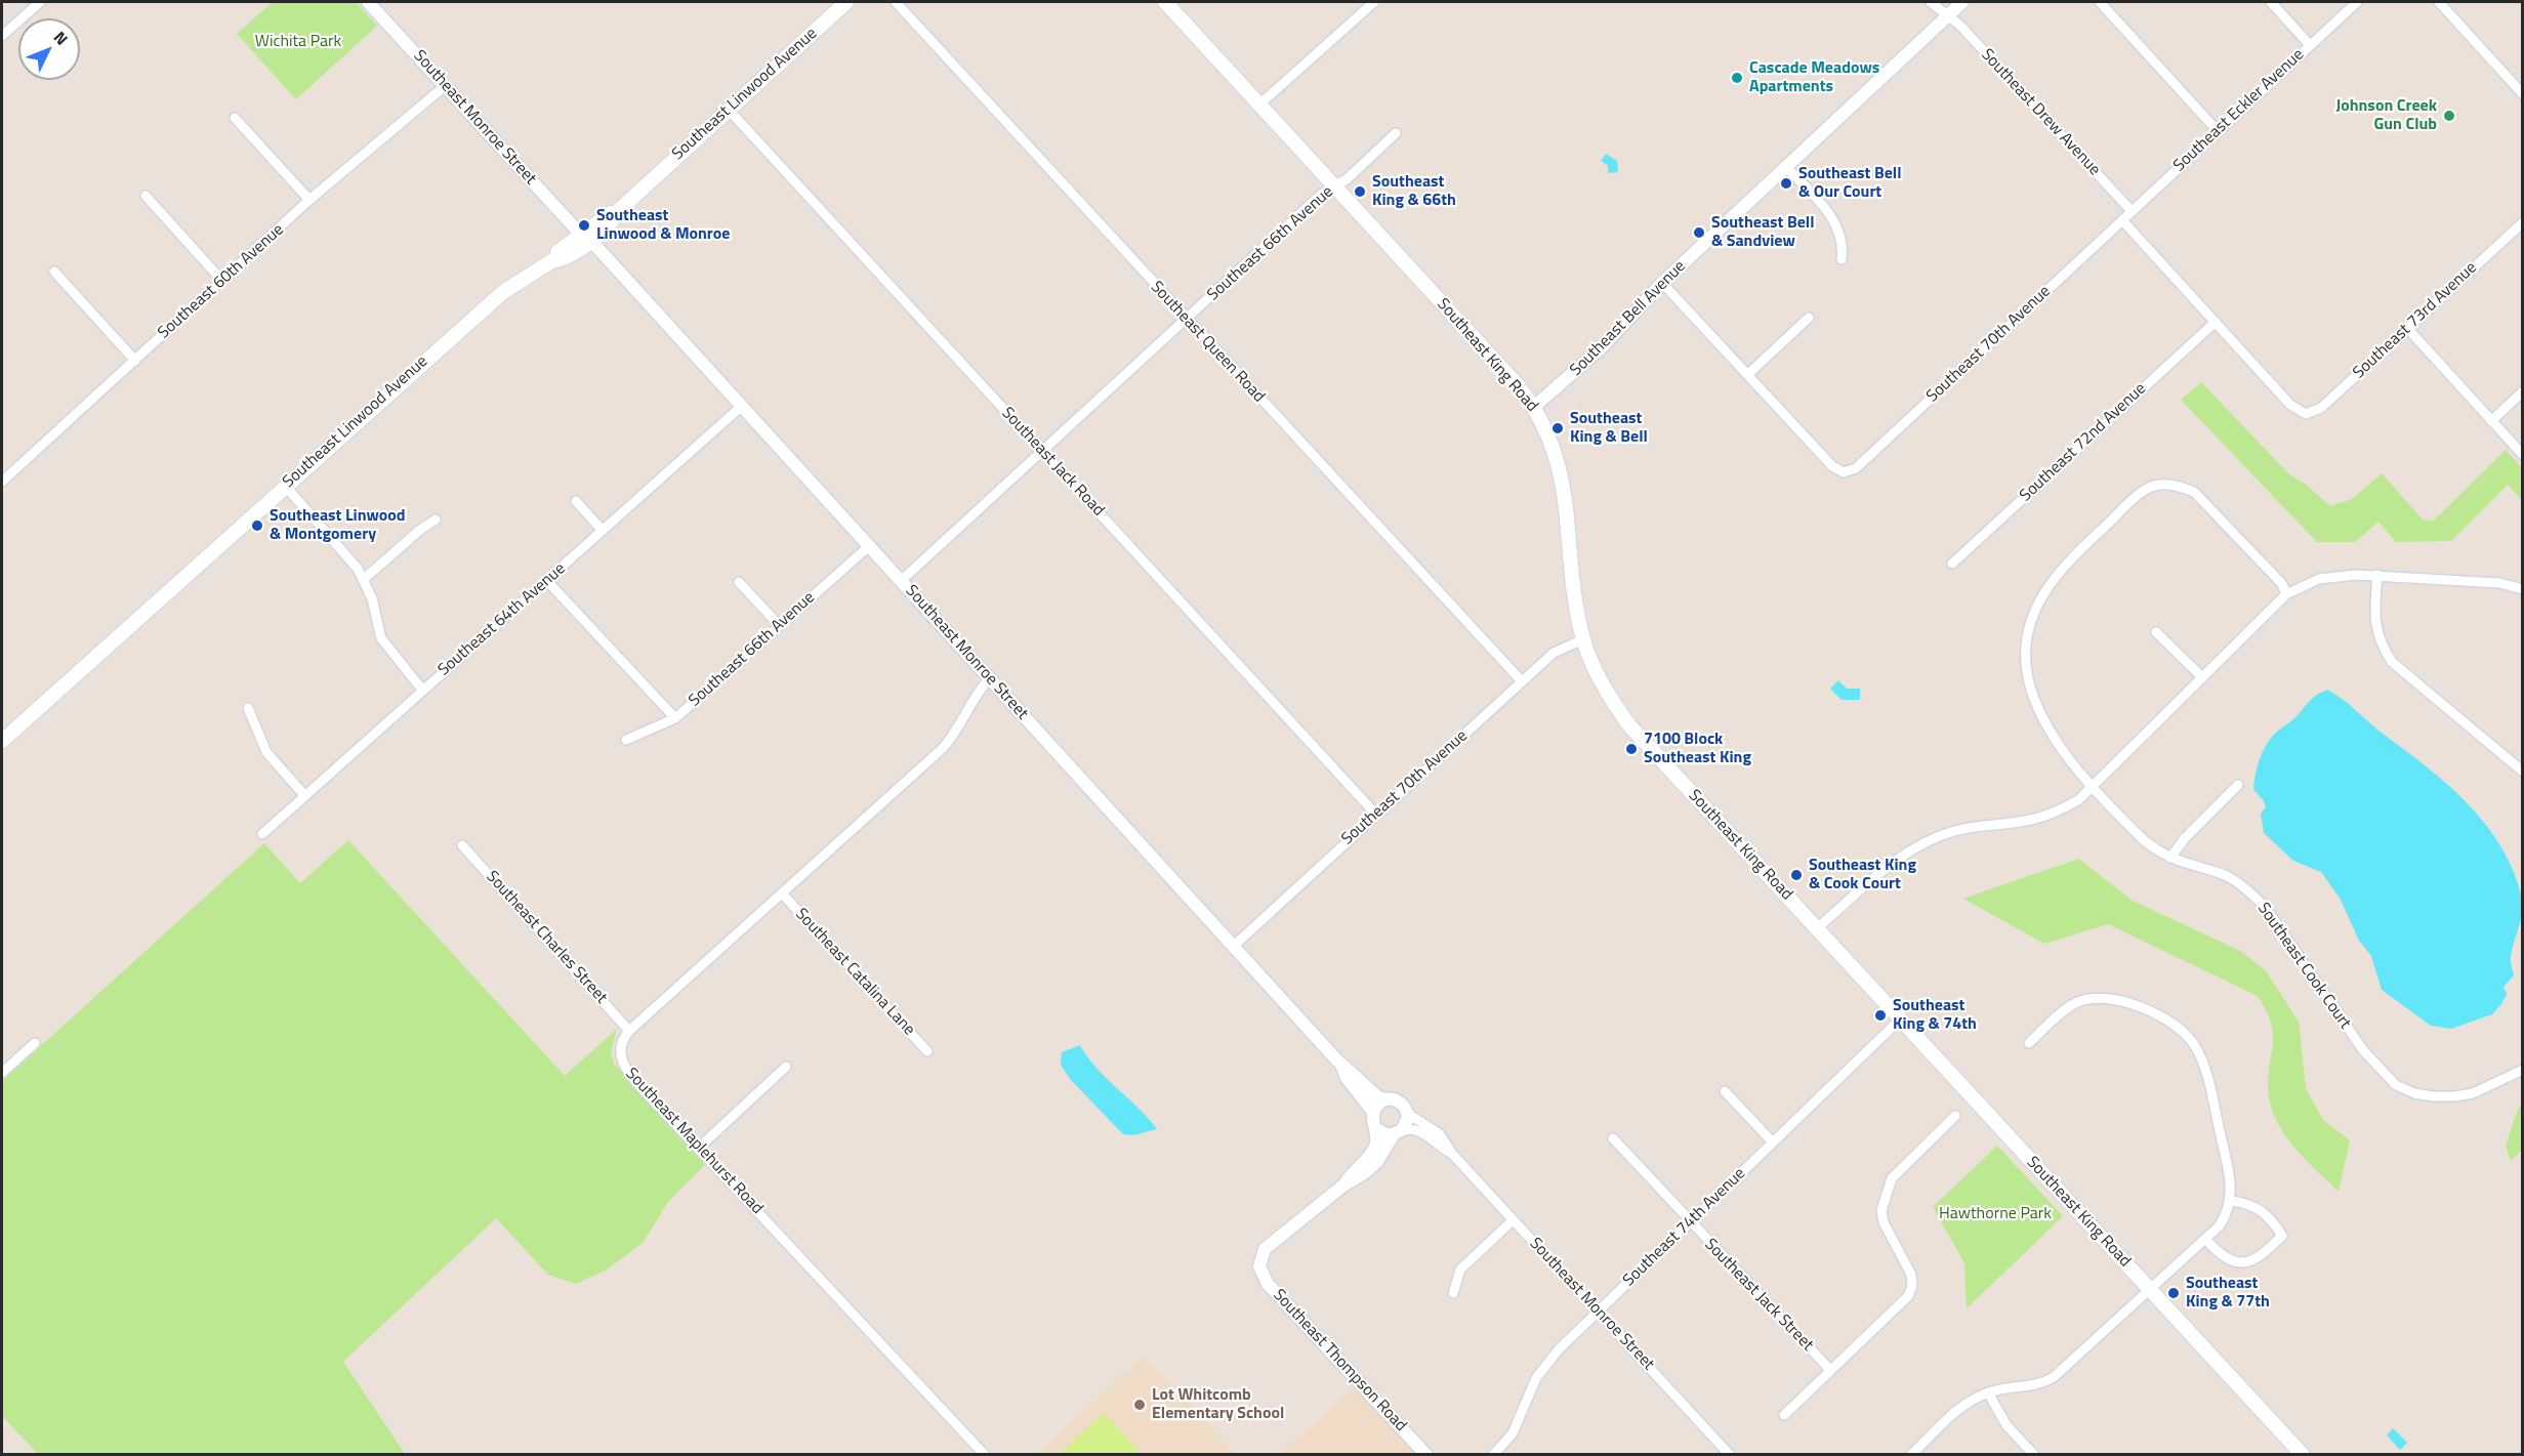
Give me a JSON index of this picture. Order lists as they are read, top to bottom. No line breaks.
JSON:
{"streets":{"main road":["Southeast Linwood Avenue","Southeast King Road"],"street":["Southeast Eckler Avenue","Southeast Drew Avenue","Southeast Monroe Street","Southeast 66th Avenue","Southeast 60th Avenue","Southeast Bell Avenue","Southeast 73rd Avenue","Southeast Queen Road","Southeast 70th Avenue","Southeast 72nd Avenue","Southeast Jack Road","Southeast 64th Avenue","Southeast Charles Street","Southeast Cook Court","Southeast Catalina Lane","Southeast Maplehurst Road","Southeast 74th Avenue","Southeast Jack Street","Southeast Thompson Road"]},"crossings":[["Southeast Linwood Avenue","Southeast Monroe Street"],["Southeast Linwood Avenue","Southeast Jack Road"],["Southeast Eckler Avenue","Southeast Drew Avenue"],["Southeast Eckler Avenue","Southeast 70th Avenue"],["Southeast Drew Avenue","Southeast Bell Avenue"],["Southeast Monroe Street","Southeast 66th Avenue"],["Southeast Monroe Street","Southeast 60th Avenue"],["Southeast Monroe Street","Southeast 70th Avenue"],["Southeast Monroe Street","Southeast 64th Avenue"],["Southeast Monroe Street","Southeast 74th Avenue"],["Southeast 66th Avenue","Southeast Queen Road"],["Southeast 66th Avenue","Southeast King Road"],["Southeast 66th Avenue","Southeast Jack Road"],["Southeast Bell Avenue","Southeast King Road"],["Southeast 73rd Avenue","Southeast 72nd Avenue"],["Southeast Queen Road","Southeast 70th Avenue"],["Southeast 70th Avenue","Southeast King Road"],["Southeast 70th Avenue","Southeast Jack Road"],["Southeast King Road","Southeast 74th Avenue"],["Southeast Charles Street","Southeast Maplehurst Road"],["Southeast 74th Avenue","Southeast Jack Street"]],"parks":["Wichita Park","Hawthorne Park"],"places":["Cascade Meadows Apartments","Johnson Creek Gun Club","Southeast Bell & Our Court","Southeast King & 66th","Southeast Linwood & Monroe","Southeast Bell & Sandview","Southeast King & Bell","Southeast Linwood & Montgomery","7100 Block Southeast King","Southeast King & Cook Court","Southeast King & 74th","Southeast King & 77th","Lot Whitcomb Elementary School"],"north":"top right"}
